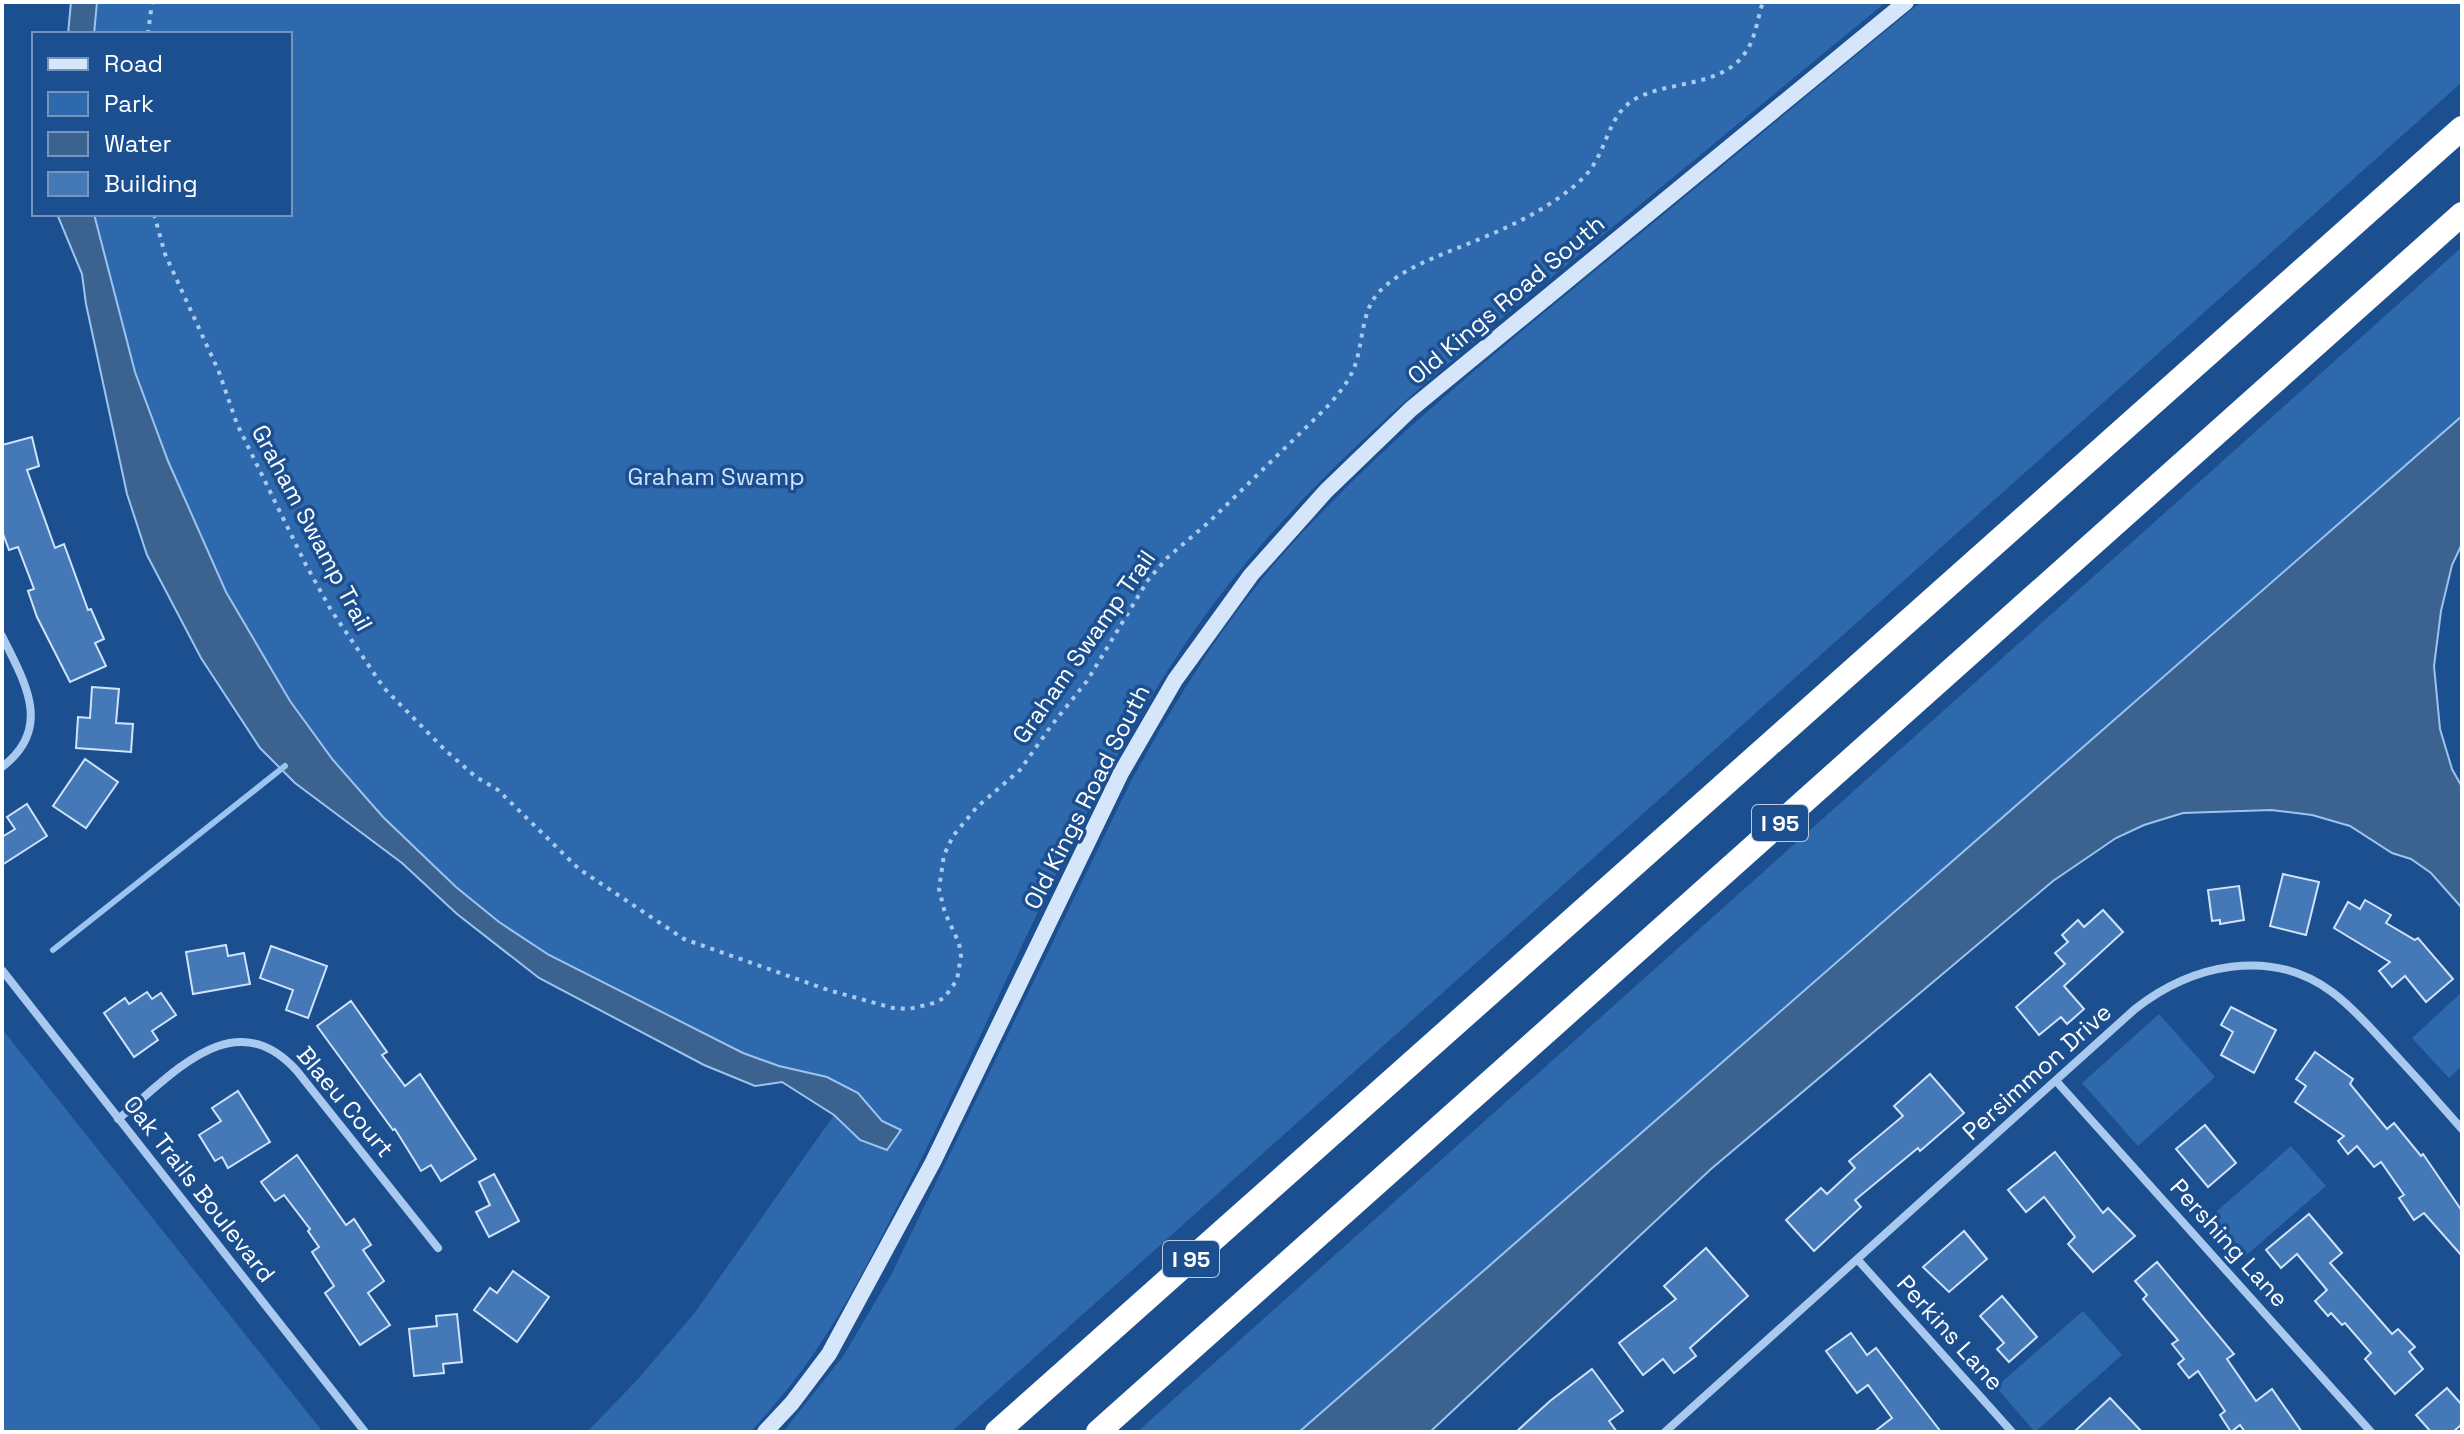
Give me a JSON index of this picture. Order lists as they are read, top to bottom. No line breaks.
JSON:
{"streets":{"highway":["I 95"],"street":["Old Kings Road South","Persimmon Drive","Blaeu Court","Oak Trails Boulevard","Pershing Lane","Perkins Lane"],"path":["Graham Swamp Trail"]},"crossings":[["Persimmon Drive","Pershing Lane"],["Persimmon Drive","Perkins Lane"],["Blaeu Court","Oak Trails Boulevard"]],"parks":["Graham Swamp"],"legend":["Road","Park","Water","Building"]}
